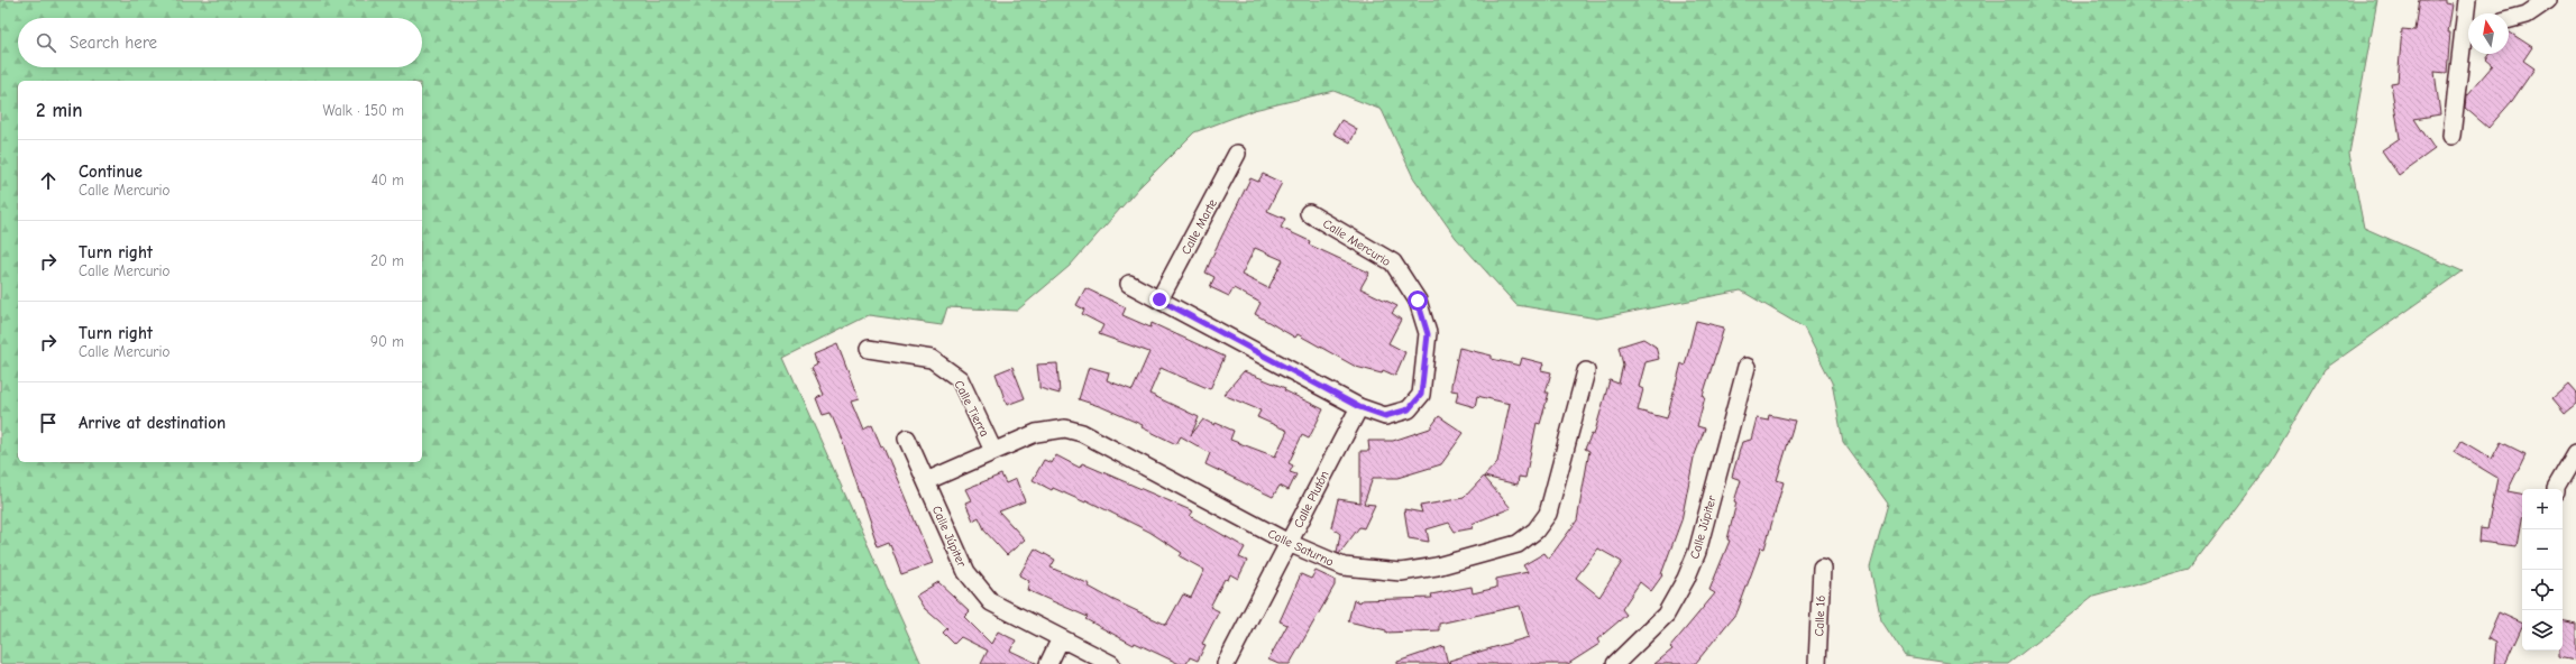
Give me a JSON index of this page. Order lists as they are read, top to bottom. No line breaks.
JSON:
{"streets":{"street":["Calle Marte","Calle Mercurio","Calle Tierra","Calle Plutón","Calle Júpiter","Calle Saturno","Calle 16"]},"crossings":[["Calle Marte","Calle Mercurio"],["Calle Mercurio","Calle Plutón"],["Calle Tierra","Calle Saturno"],["Calle Plutón","Calle Saturno"],["Calle Júpiter","Calle Saturno"]],"north":"top","page":{"search":"Search here","heading":["2 min","Walk · 150 m"],"list":[["Continue","Calle Mercurio","40 m"],["Turn right","Calle Mercurio","20 m"],["Turn right","Calle Mercurio","90 m"],"Arrive at destination"],"map_buttons":["+","−"]}}
